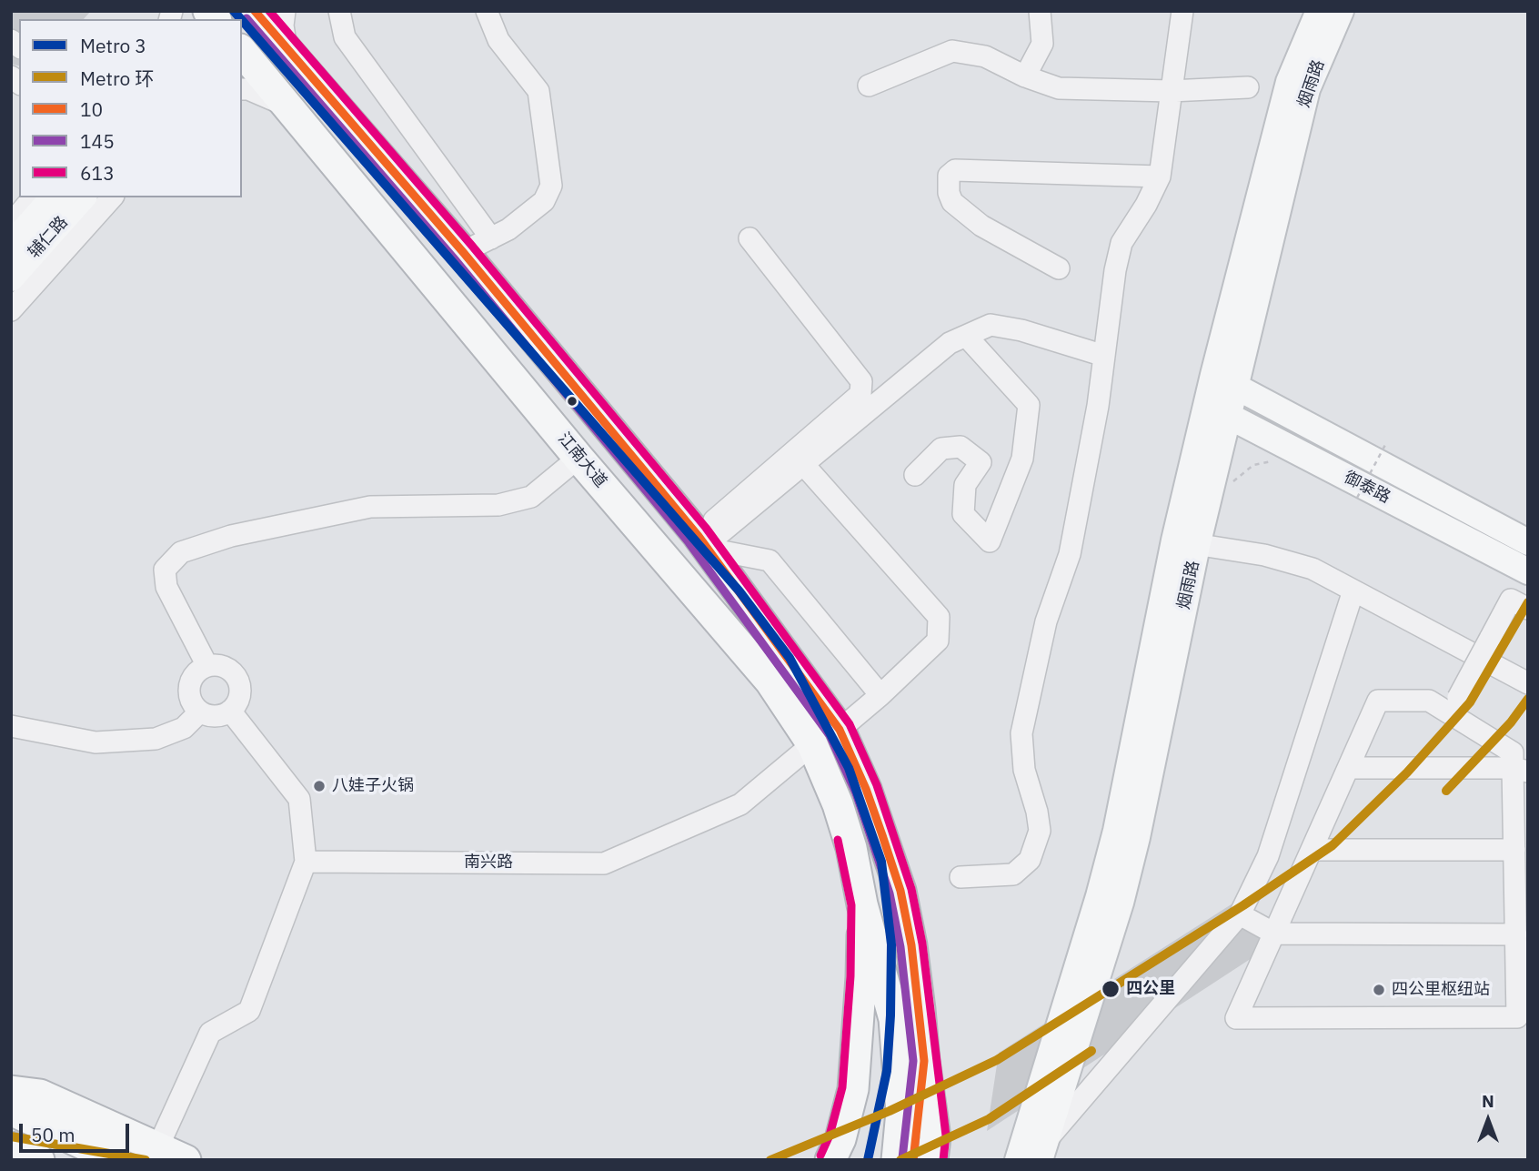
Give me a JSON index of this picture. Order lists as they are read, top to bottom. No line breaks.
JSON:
{"streets":{"highway":["江南大道"],"main road":["烟雨路","辅仁路","御泰路"],"street":["南兴路"]},"crossings":[["烟雨路","御泰路"],["江南大道","南兴路"]],"places":["八娃子火锅","四公里","四公里枢纽站"],"lines":["metro line 3","transit line 10","transit line 613","transit line 145","metro line 环"],"legend":["Metro 3","Metro 环","10","145","613"],"scale_bar":"50 m","north":"top"}
